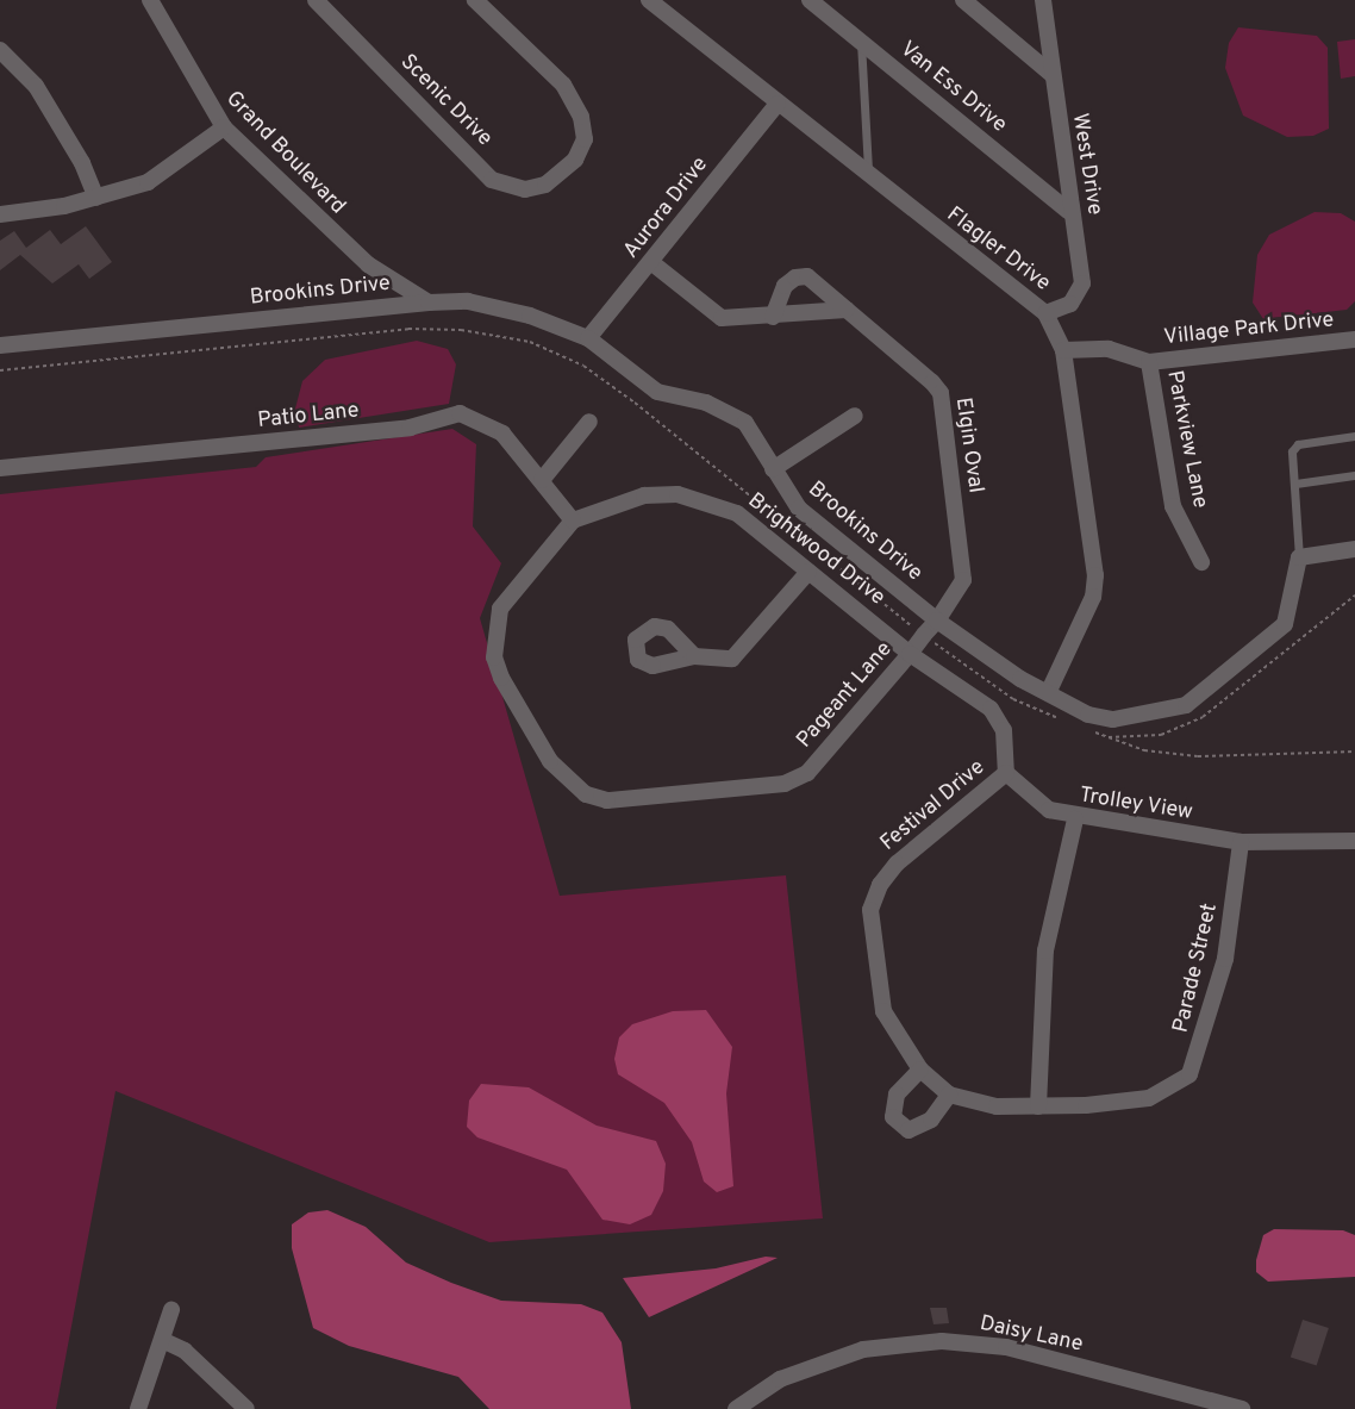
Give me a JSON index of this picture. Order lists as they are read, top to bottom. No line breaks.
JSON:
{"streets":{"street":["Van Ess Drive","Scenic Drive","Grand Boulevard","West Drive","Aurora Drive","Flagler Drive","Brookins Drive","Village Park Drive","Patio Lane","Parkview Lane","Elgin Oval","Brightwood Drive","Pageant Lane","Trolley View","Festival Drive","Parade Street","Daisy Lane"]},"crossings":[["Van Ess Drive","West Drive"],["Grand Boulevard","Brookins Drive"],["West Drive","Flagler Drive"],["Aurora Drive","Flagler Drive"],["Aurora Drive","Brookins Drive"],["Flagler Drive","Brookins Drive"],["Flagler Drive","Village Park Drive"],["Brookins Drive","Elgin Oval"],["Brookins Drive","Pageant Lane"],["Village Park Drive","Parkview Lane"],["Patio Lane","Brightwood Drive"],["Patio Lane","Pageant Lane"],["Elgin Oval","Pageant Lane"],["Brightwood Drive","Pageant Lane"],["Trolley View","Festival Drive"],["Trolley View","Parade Street"],["Festival Drive","Parade Street"]]}
